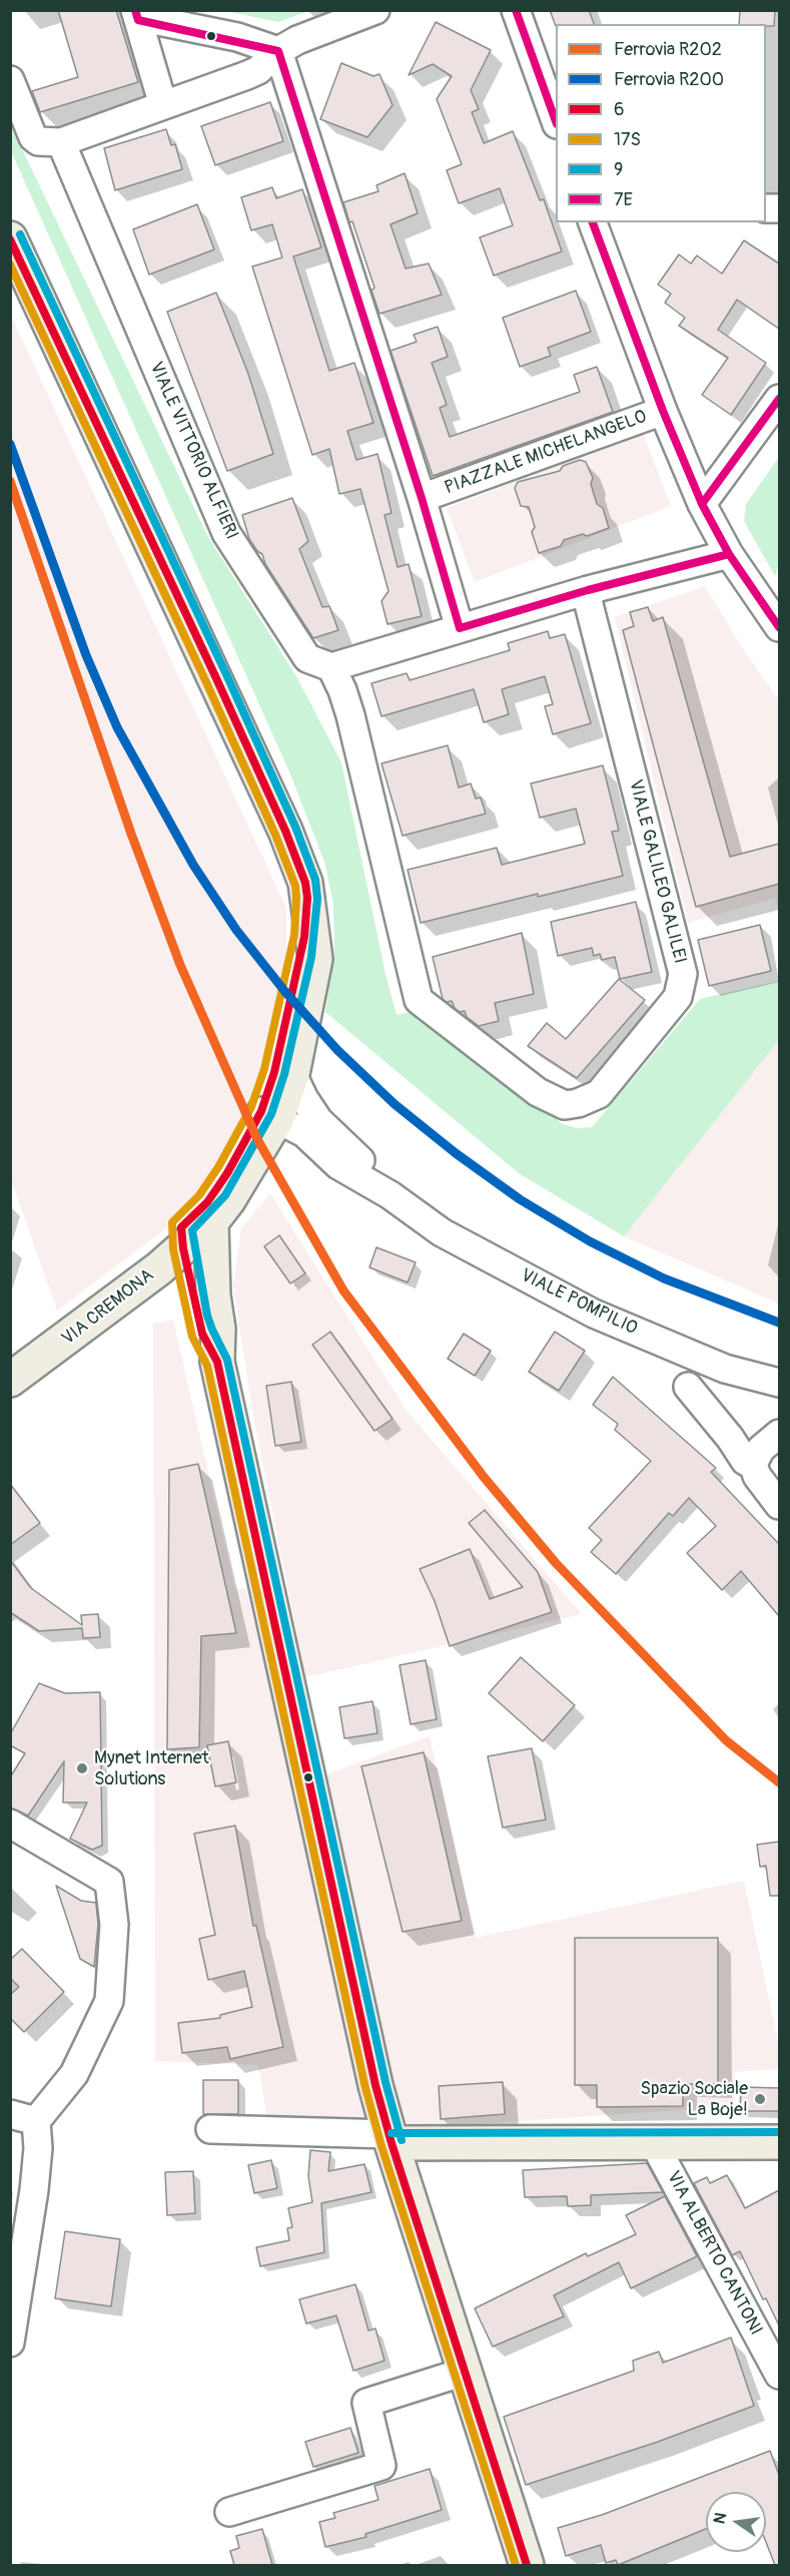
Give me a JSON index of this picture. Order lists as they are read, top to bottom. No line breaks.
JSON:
{"streets":{"main road":["VIA CREMONA"],"street":["VIALE VITTORIO ALFIERI","PIAZZALE MICHELANGELO","VIALE GALILEO GALILEI","VIALE POMPILIO","VIA ALBERTO CANTONI"]},"crossings":[["VIALE VITTORIO ALFIERI","VIALE GALILEO GALILEI"],["VIALE POMPILIO","VIA CREMONA"]],"places":["Mynet Internet Solutions","Spazio Sociale La Boje!"],"lines":["transit line 7E","transit line 9","transit line 6","transit line 17S","rail line R200","rail line R202"],"legend":["Ferrovia R202","Ferrovia R200","6","17S","9","7E"],"north":"left"}
